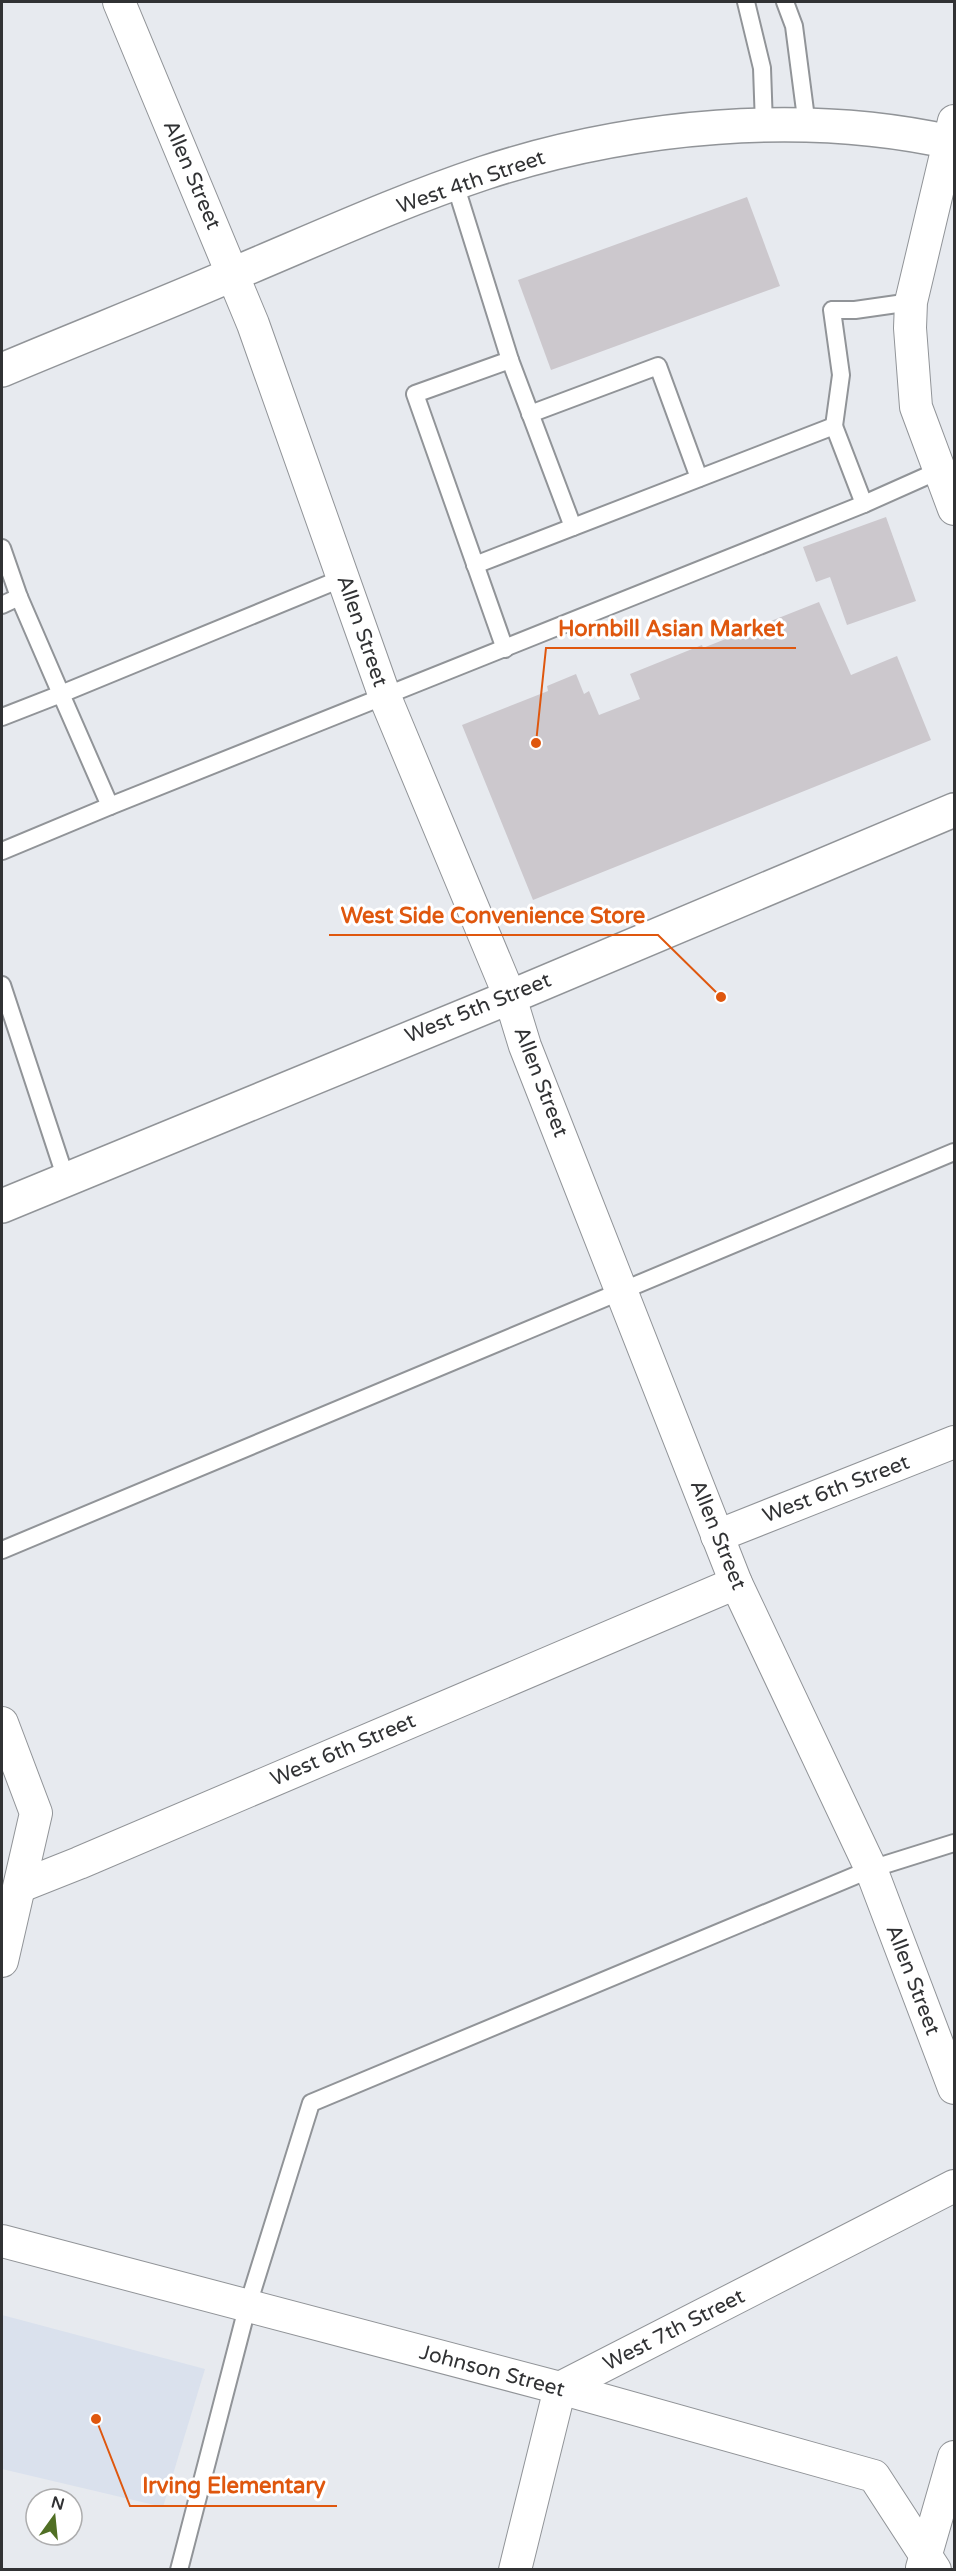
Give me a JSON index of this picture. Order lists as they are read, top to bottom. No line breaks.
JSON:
{"streets":{"main road":["West 4th Street","West 5th Street"],"street":["Allen Street","West 6th Street","West 7th Street","Johnson Street"]},"crossings":[["Allen Street","West 4th Street"],["Allen Street","West 5th Street"],["Allen Street","West 6th Street"],["West 7th Street","Johnson Street"]],"places":["Hornbill Asian Market","West Side Convenience Store","Irving Elementary"],"north":"top"}
